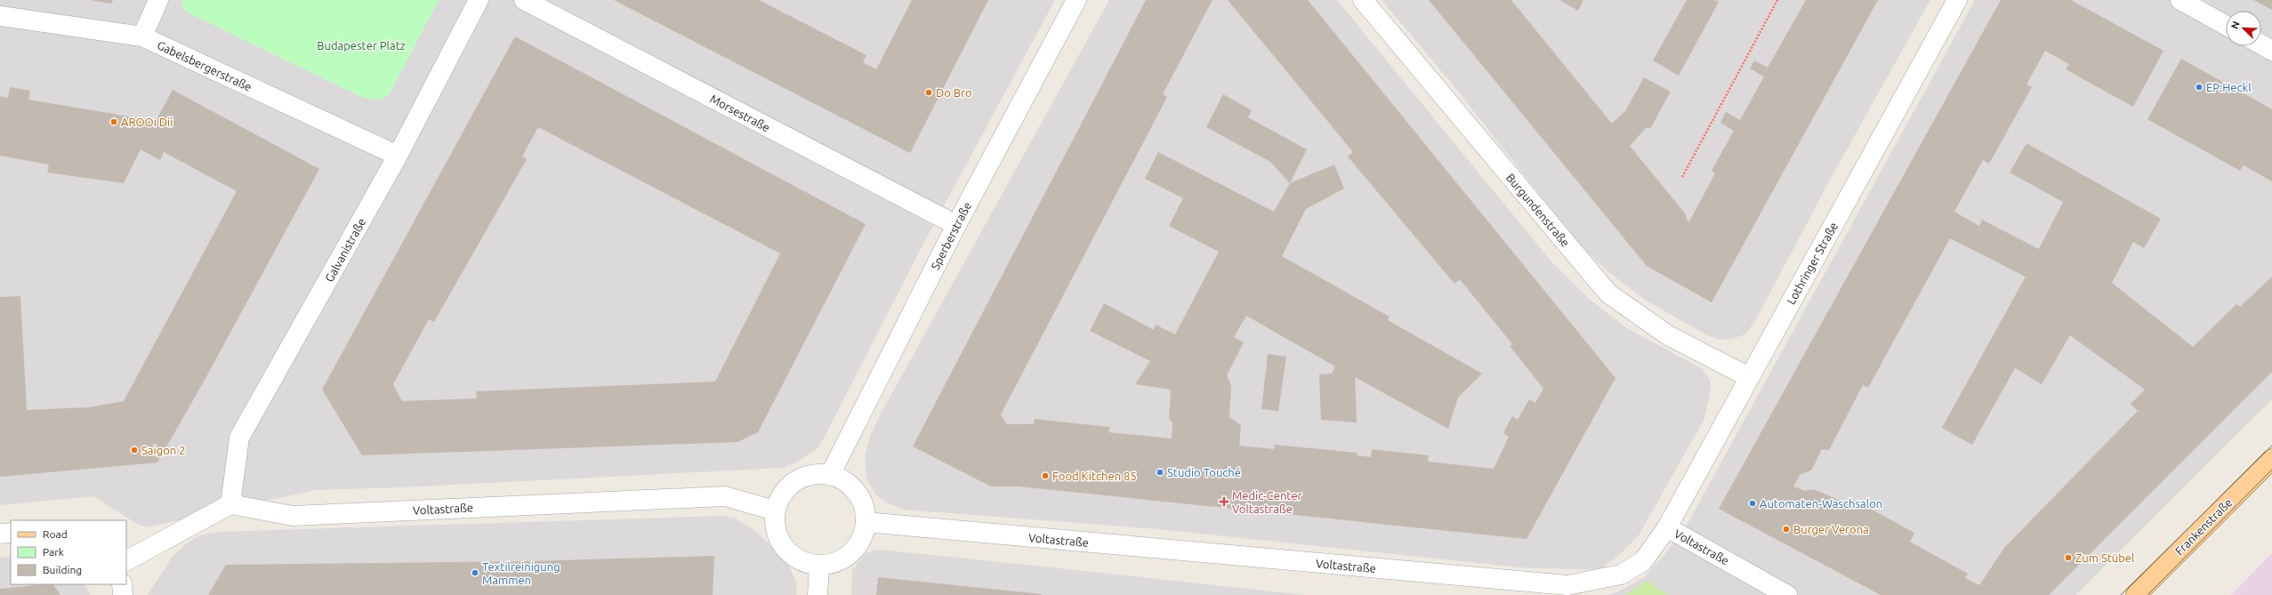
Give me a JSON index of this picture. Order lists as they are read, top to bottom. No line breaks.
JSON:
{"streets":{"main road":["Frankenstraße"],"street":["Gabelsbergerstraße","Morsestraße","Burgundenstraße","Sperberstraße","Galvanistraße","Lothringer Straße","Voltastraße"]},"crossings":[["Gabelsbergerstraße","Galvanistraße"],["Morsestraße","Sperberstraße"],["Burgundenstraße","Lothringer Straße"],["Sperberstraße","Voltastraße"],["Galvanistraße","Voltastraße"],["Lothringer Straße","Voltastraße"]],"parks":["Budapester Platz"],"places":{"other":["EP:Heckl","Do Bro","AROOi Dii","Saigon 2","Studio Touché","Food Kitchen 85","Automaten-Waschsalon","Burger Verona","Zum Stübel","Textilreinigung Mammen"],"health":["Medic-Center Voltastraße"]},"legend":["Road","Park","Building"],"north":"top left"}
